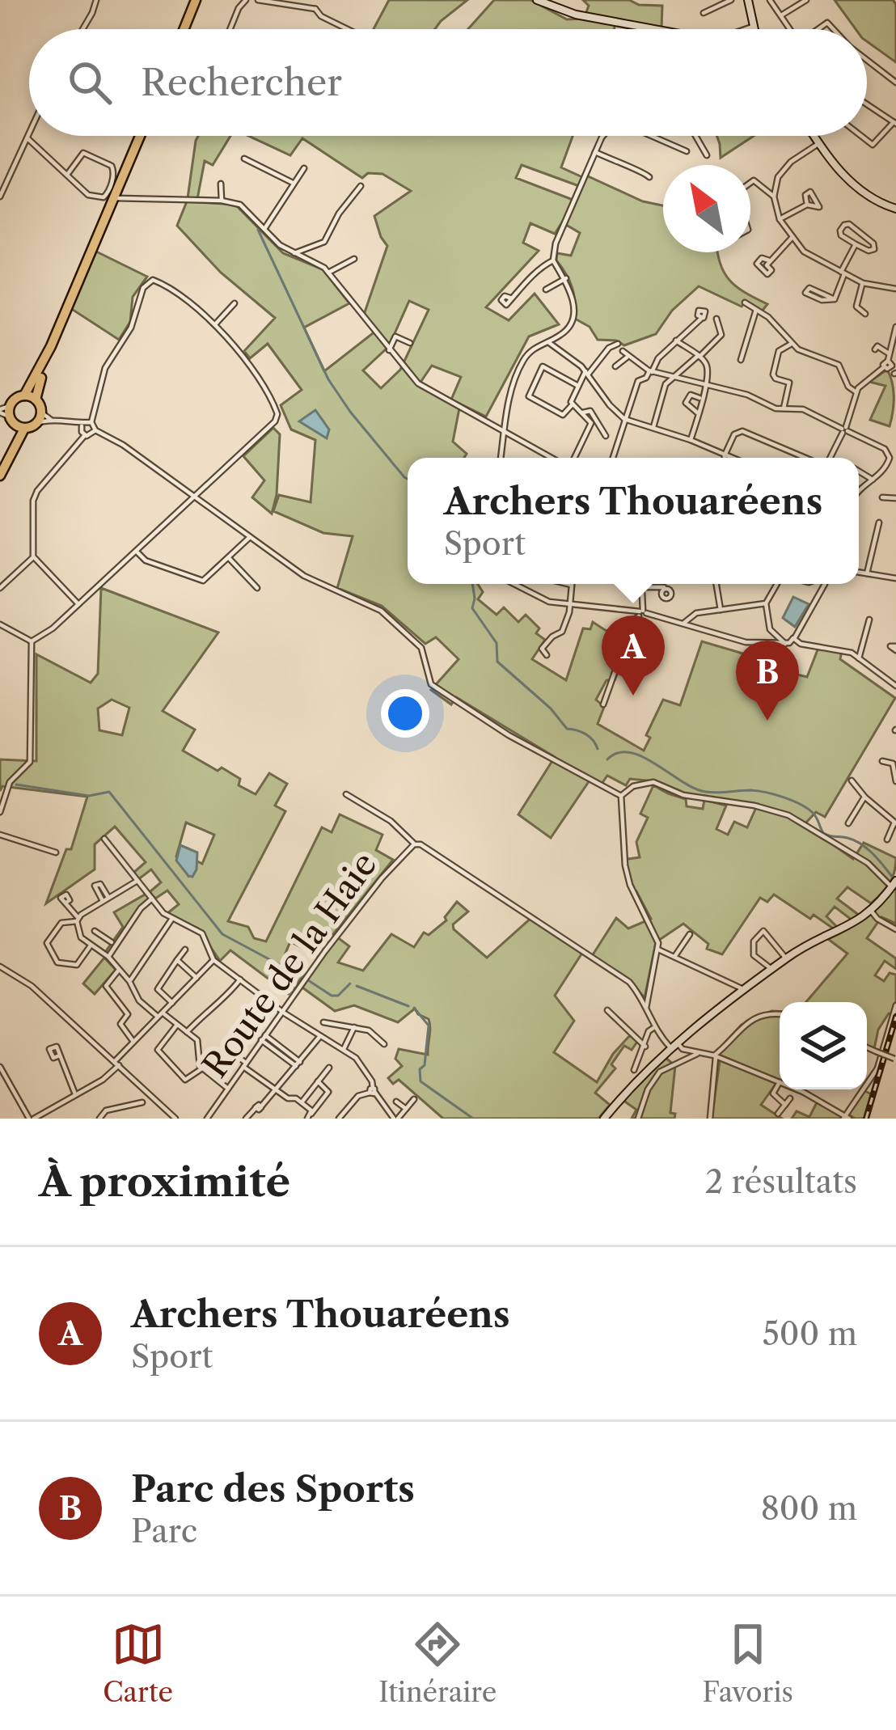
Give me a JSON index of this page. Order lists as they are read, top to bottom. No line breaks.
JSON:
{"streets":{"street":["Route de la Haie"]},"north":"top left","page":{"search":"Rechercher","popup":["Archers Thouaréens","Sport"],"pins":["A","B"],"heading":["À proximité","2 résultats"],"list":[{"mark":"A","name":"Archers Thouaréens","note":"Sport","value":"500 m"},{"mark":"B","name":"Parc des Sports","note":"Parc","value":"800 m"}],"nav":["Carte","Itinéraire","Favoris"]}}
